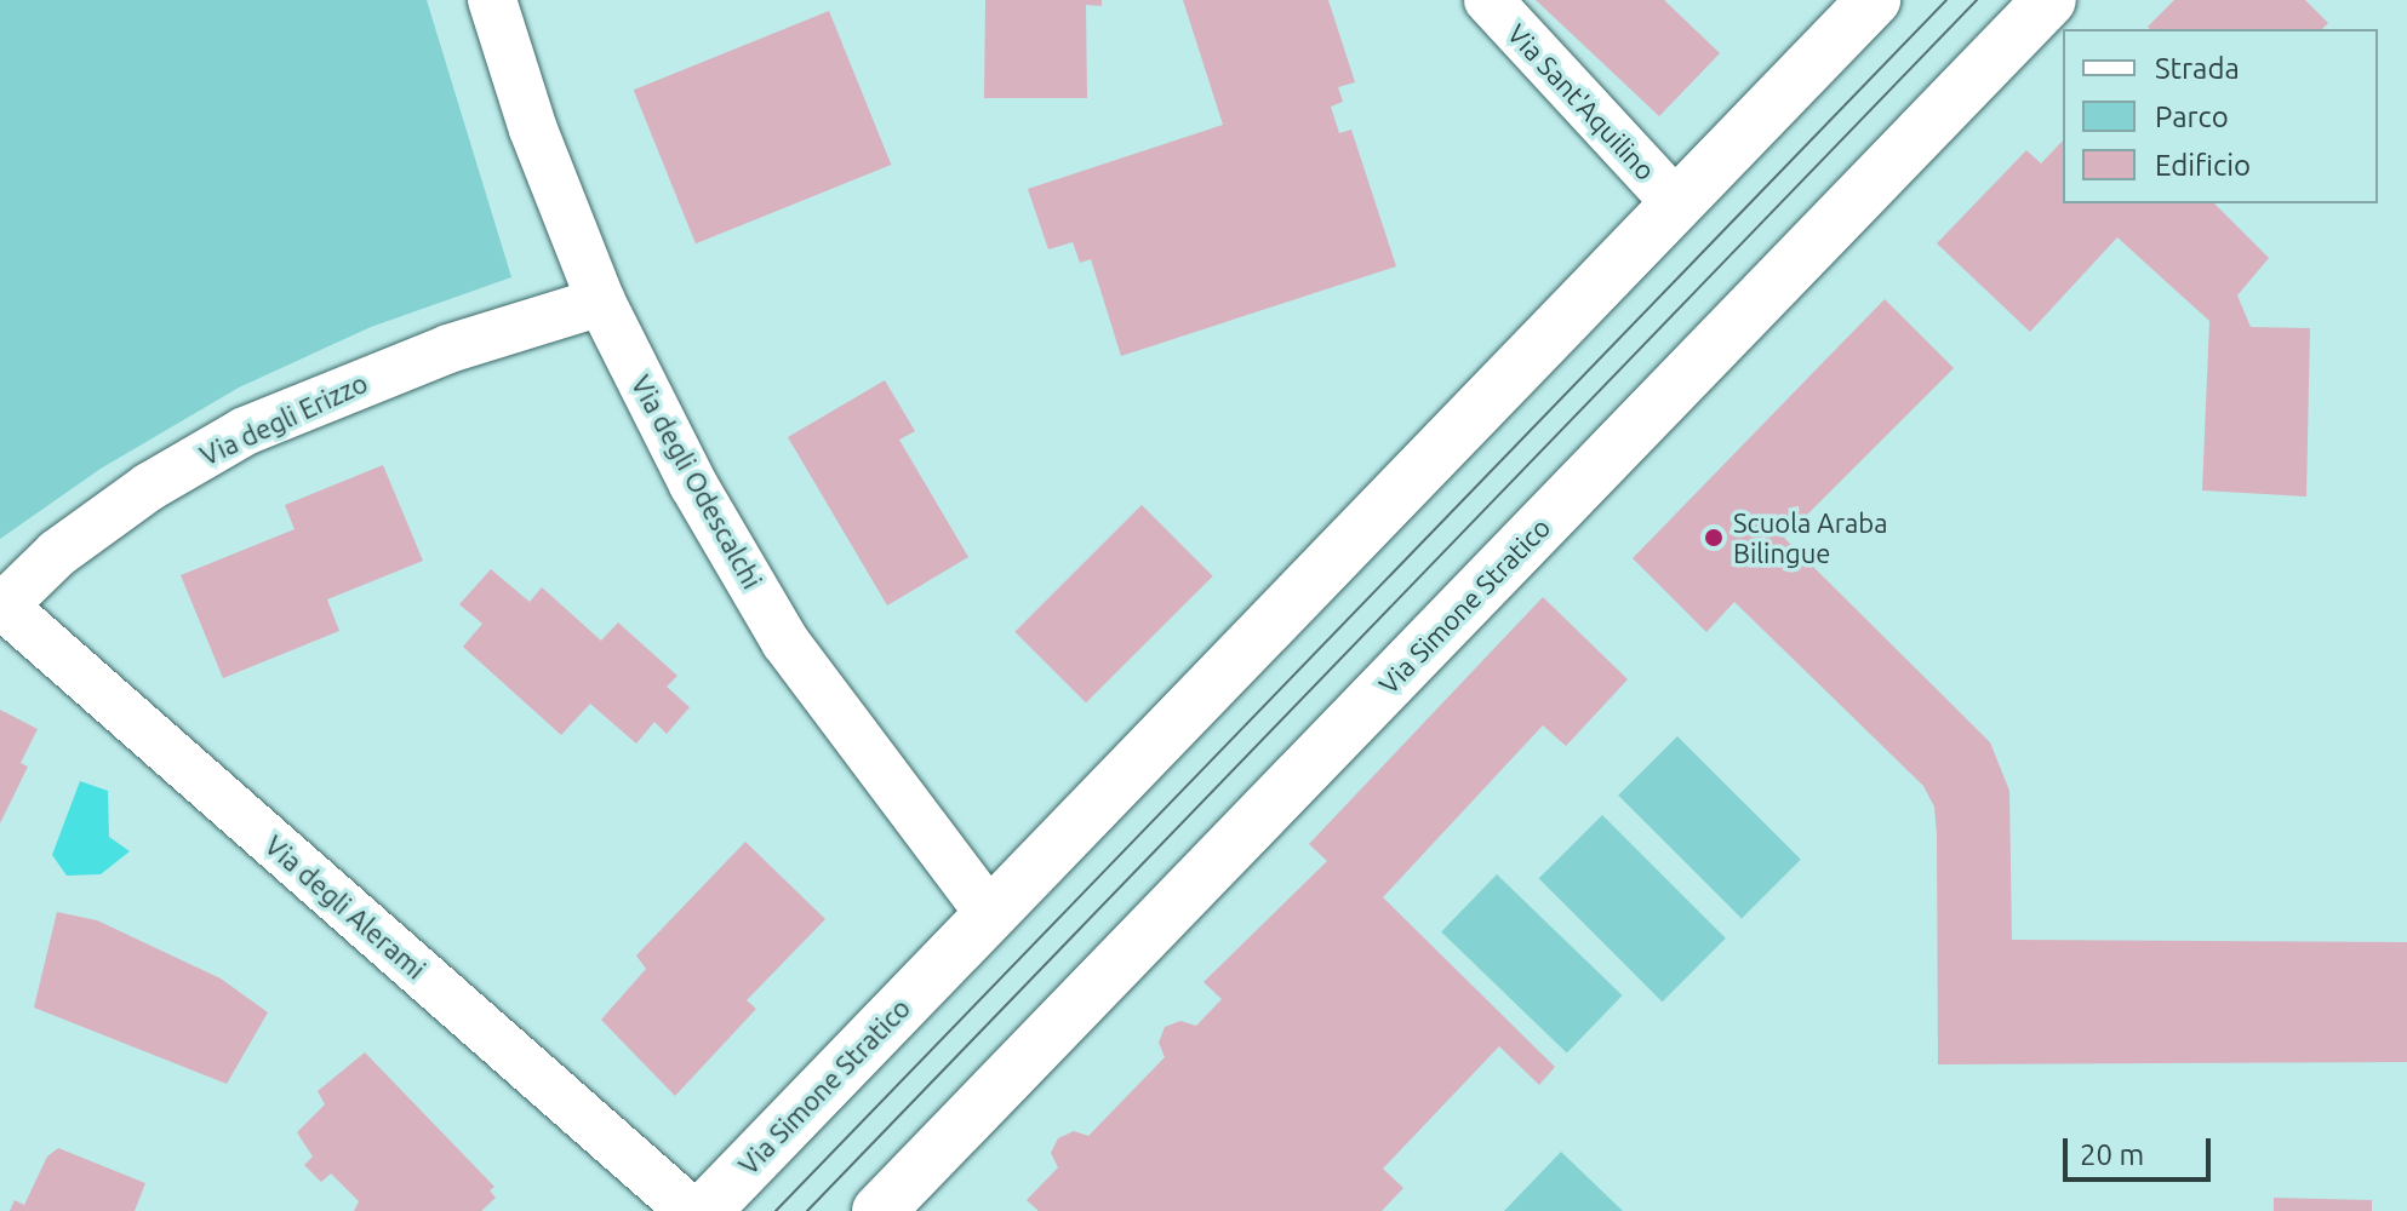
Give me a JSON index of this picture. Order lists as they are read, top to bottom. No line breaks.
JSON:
{"streets":{"main road":["Via Simone Stratico"],"street":["Via Sant'Aquilino","Via degli Erizzo","Via degli Odescalchi","Via degli Alerami"]},"crossings":[["Via Sant'Aquilino","Via Simone Stratico"],["Via degli Erizzo","Via degli Odescalchi"],["Via degli Erizzo","Via degli Alerami"],["Via degli Odescalchi","Via Simone Stratico"]],"places":["Scuola Araba Bilingue"],"legend":["Strada","Parco","Edificio"],"scale_bar":"20 m"}
